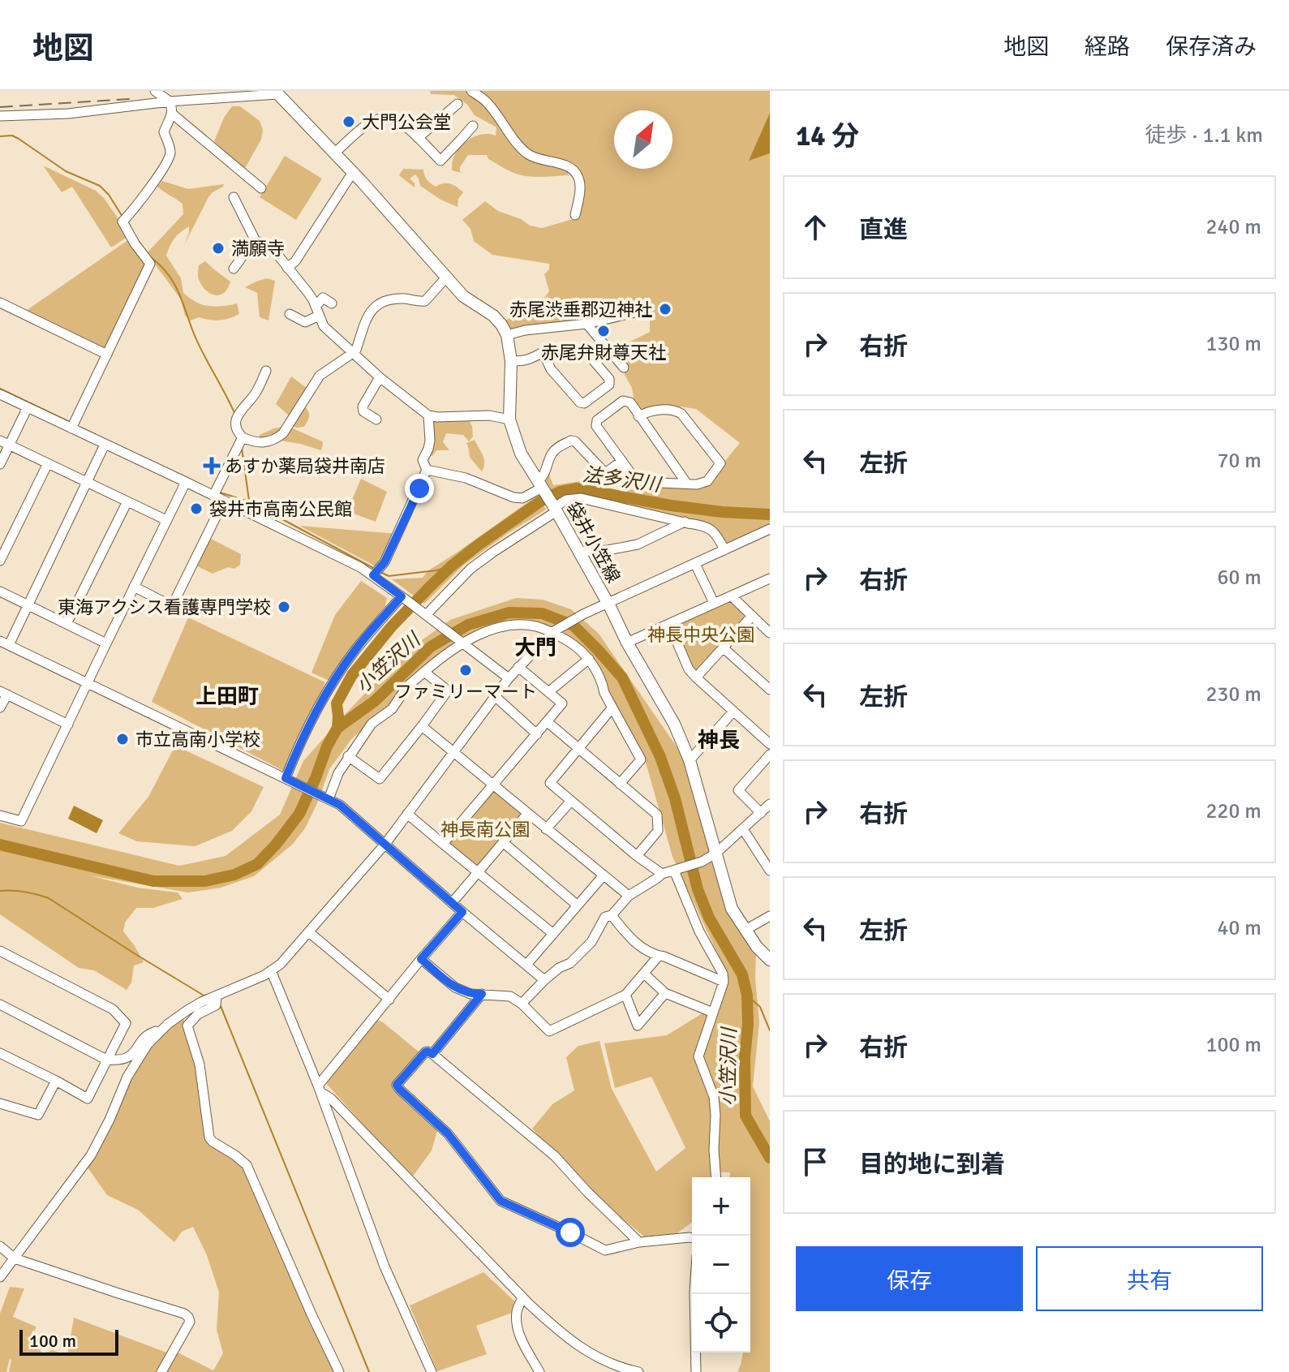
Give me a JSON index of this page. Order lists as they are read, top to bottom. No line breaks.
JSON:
{"streets":{"main road":["袋井小笠線"]},"districts":["大門","上田町","神長"],"water":["法多沢川","小笠沢川"],"parks":["神長中央公園","神長南公園"],"places":{"other":["大門公会堂","満願寺","赤尾渋垂郡辺神社","赤尾弁財尊天社","袋井市高南公民館","東海アクシス看護専門学校","ファミリーマート","市立高南小学校"],"health":["あすか薬局袋井南店"]},"scale_bar":"100 m","north":"top right","page":{"header":"地図","nav":["地図","経路","保存済み"],"heading":["14 分","徒歩 · 1.1 km"],"list":[["直進","240 m"],["右折","130 m"],["左折","70 m"],["右折","60 m"],["左折","230 m"],["右折","220 m"],["左折","40 m"],["右折","100 m"],"目的地に到着"],"map_buttons":["+","−"],"buttons":["保存","共有"],"scale":"100 m"}}
